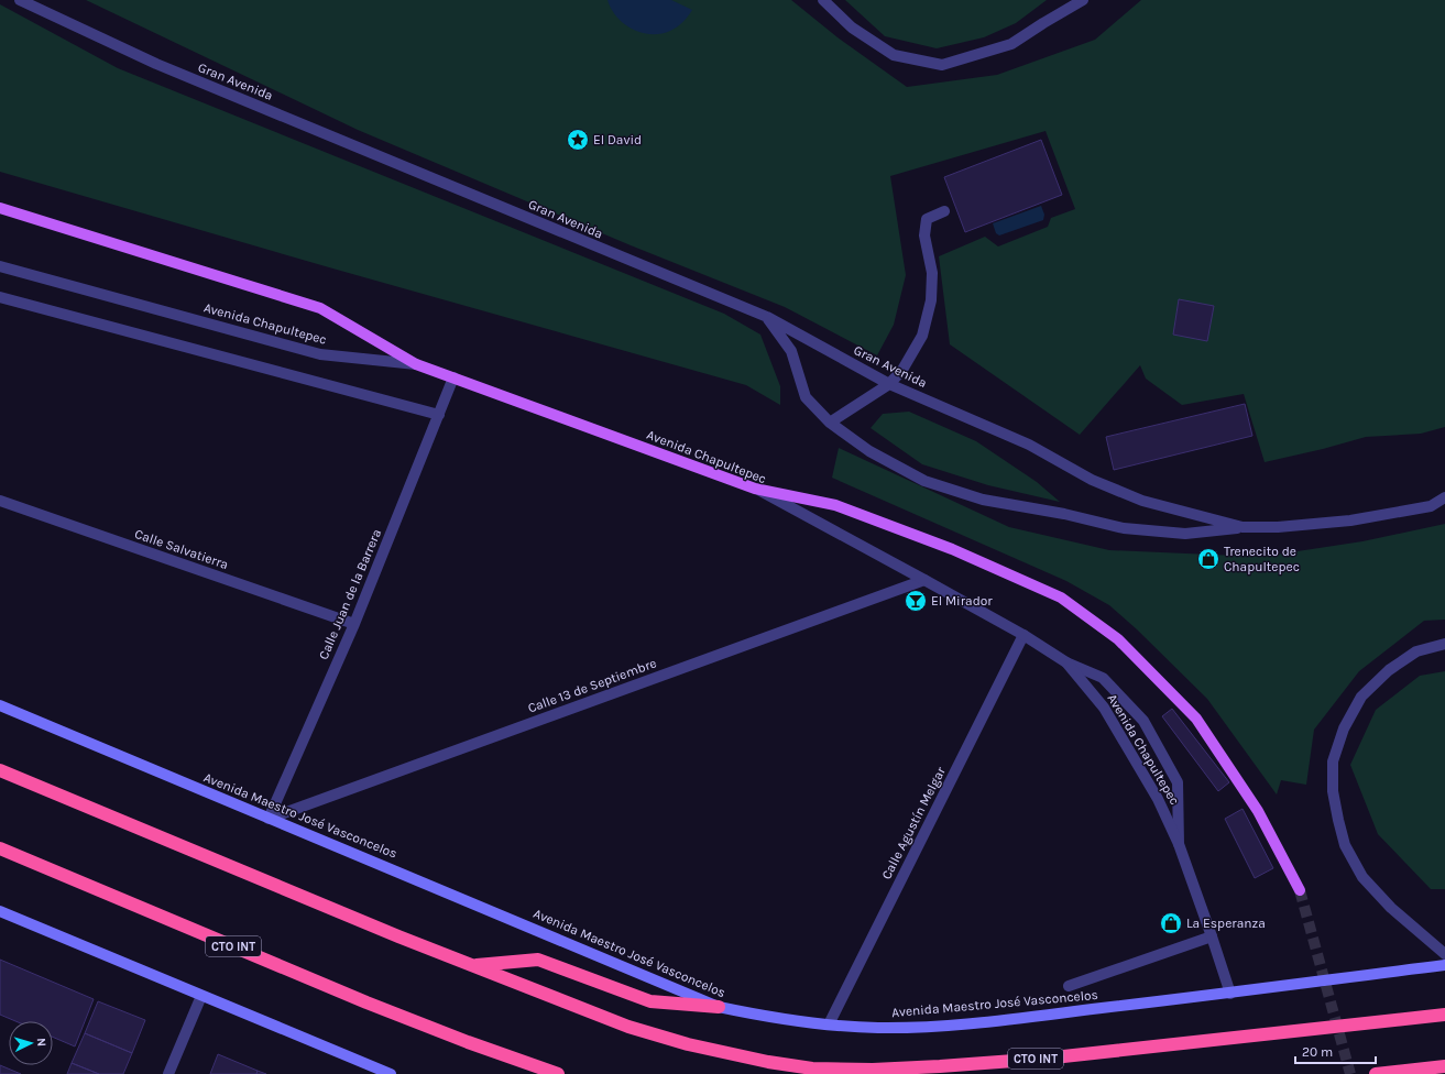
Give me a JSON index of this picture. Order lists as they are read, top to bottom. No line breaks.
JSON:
{"streets":{"highway":["CTO INT"],"main road":["Avenida Chapultepec","Avenida Maestro José Vasconcelos"],"street":["Gran Avenida","Calle Salvatierra","Calle Juan de la Barrera","Calle 13 de Septiembre","Calle Agustín Melgar"]},"crossings":[["Avenida Chapultepec","Calle Juan de la Barrera"],["Avenida Chapultepec","Calle 13 de Septiembre"],["Avenida Chapultepec","Avenida Maestro José Vasconcelos"],["Avenida Chapultepec","Calle Agustín Melgar"],["Calle Salvatierra","Calle Juan de la Barrera"],["Calle Juan de la Barrera","Calle 13 de Septiembre"],["Calle Juan de la Barrera","Avenida Maestro José Vasconcelos"],["Calle 13 de Septiembre","Avenida Maestro José Vasconcelos"],["Avenida Maestro José Vasconcelos","Calle Agustín Melgar"]],"places":{"place":["El David"],"shop":["Trenecito de Chapultepec","La Esperanza"],"bar":["El Mirador"]},"scale_bar":"20 m","north":"right"}
